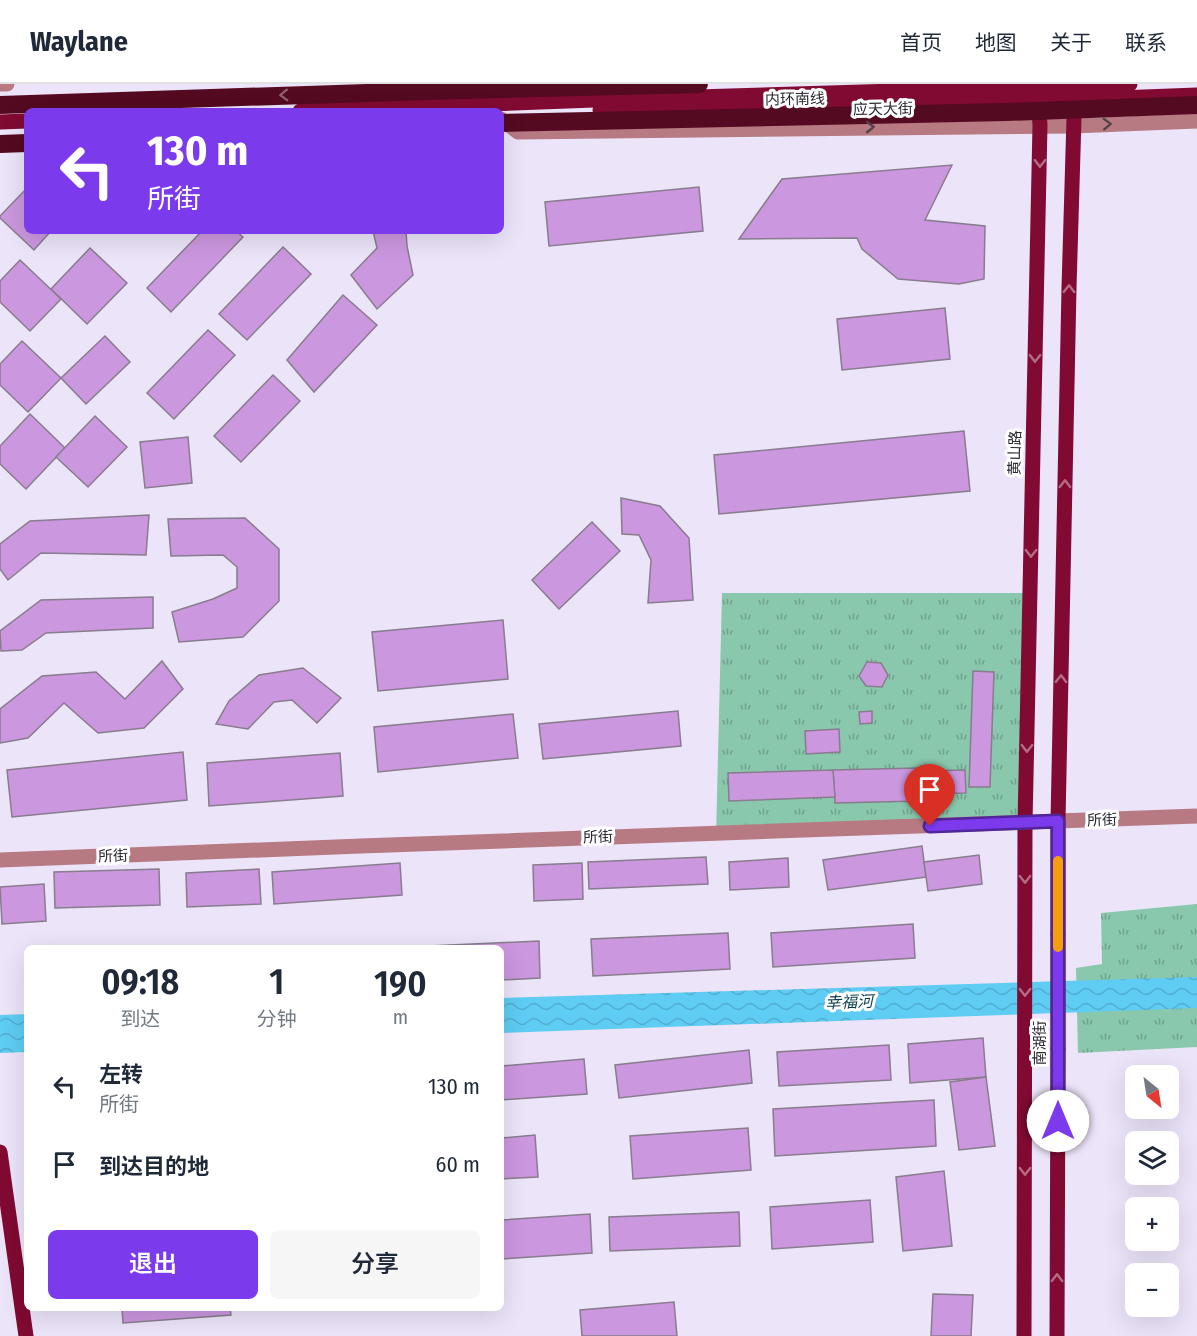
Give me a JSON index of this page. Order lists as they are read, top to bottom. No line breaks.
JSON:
{"streets":{"highway":["内环南线"],"main road":["应天大街","黄山路","南湖街"],"street":["所街"]},"crossings":[["应天大街","黄山路"],["黄山路","所街"],["黄山路","南湖街"],["所街","南湖街"]],"water":["幸福河"],"north":"bottom right","page":{"header":"Waylane","nav":["首页","地图","关于","联系"],"turn":["130 m","所街"],"eta":["09:18","到达","1","分钟","190","m"],"list":[{"name":"左转","note":"所街","value":"130 m"},{"name":"到达目的地","value":"60 m"}],"map_buttons":["+","−"],"buttons":["退出","分享"]}}
